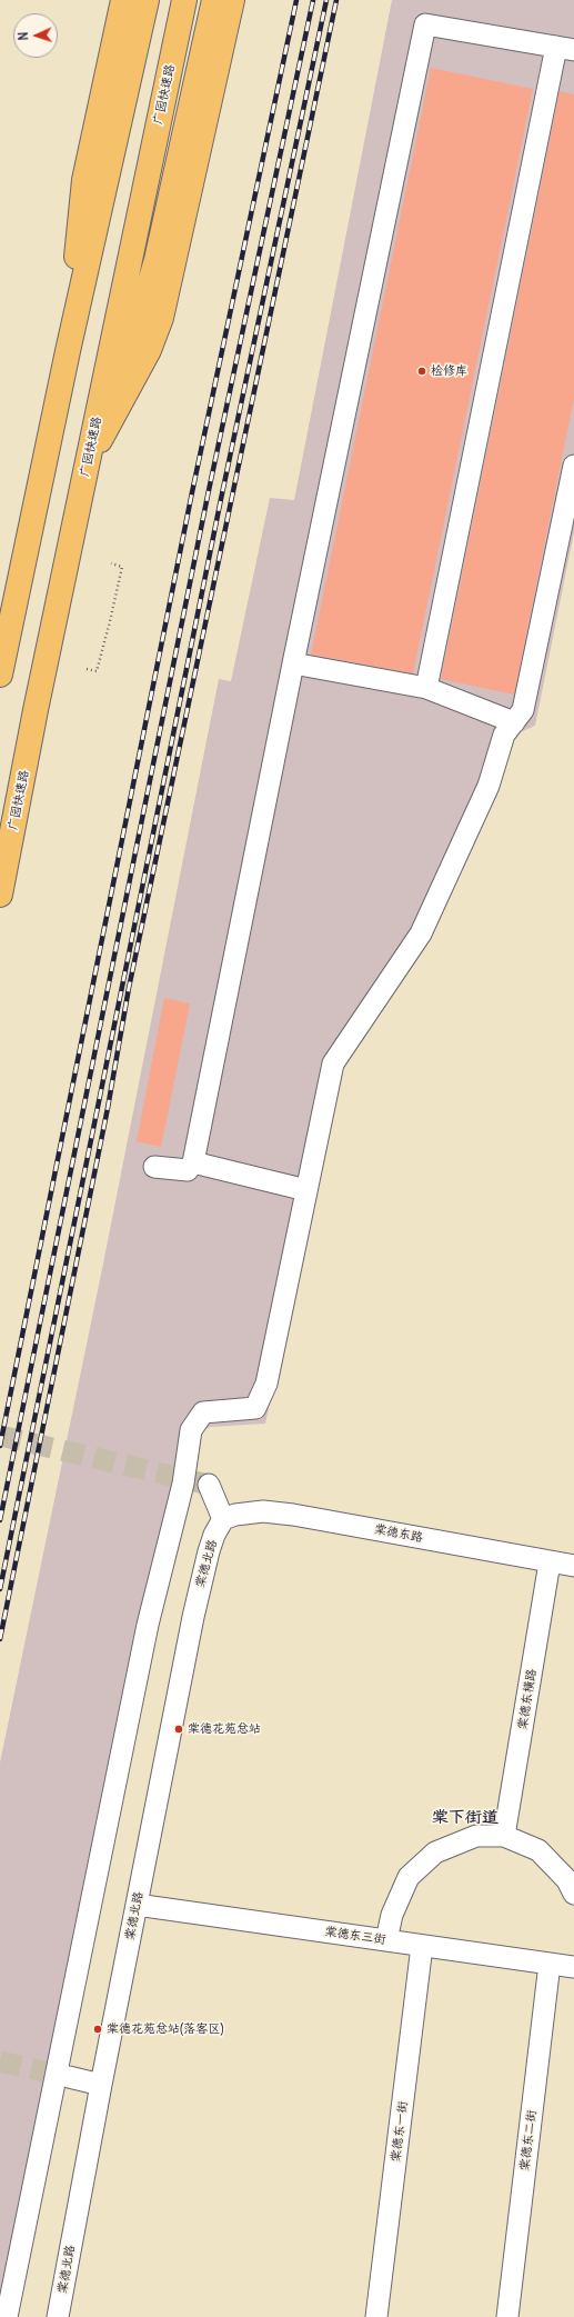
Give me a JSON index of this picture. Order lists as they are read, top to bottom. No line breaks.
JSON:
{"streets":{"highway":["广园快速路"],"street":["棠德东路","棠德北路","棠德东横路","棠德东三街","棠德东一街","棠德东二街"]},"crossings":[["棠德东路","棠德北路"],["棠德东路","棠德东横路"],["棠德北路","棠德东三街"],["棠德东三街","棠德东一街"],["棠德东三街","棠德东二街"]],"districts":["棠下街道"],"places":["检修库","棠德花苑总站","棠德花苑总站(落客区)"],"north":"left"}
